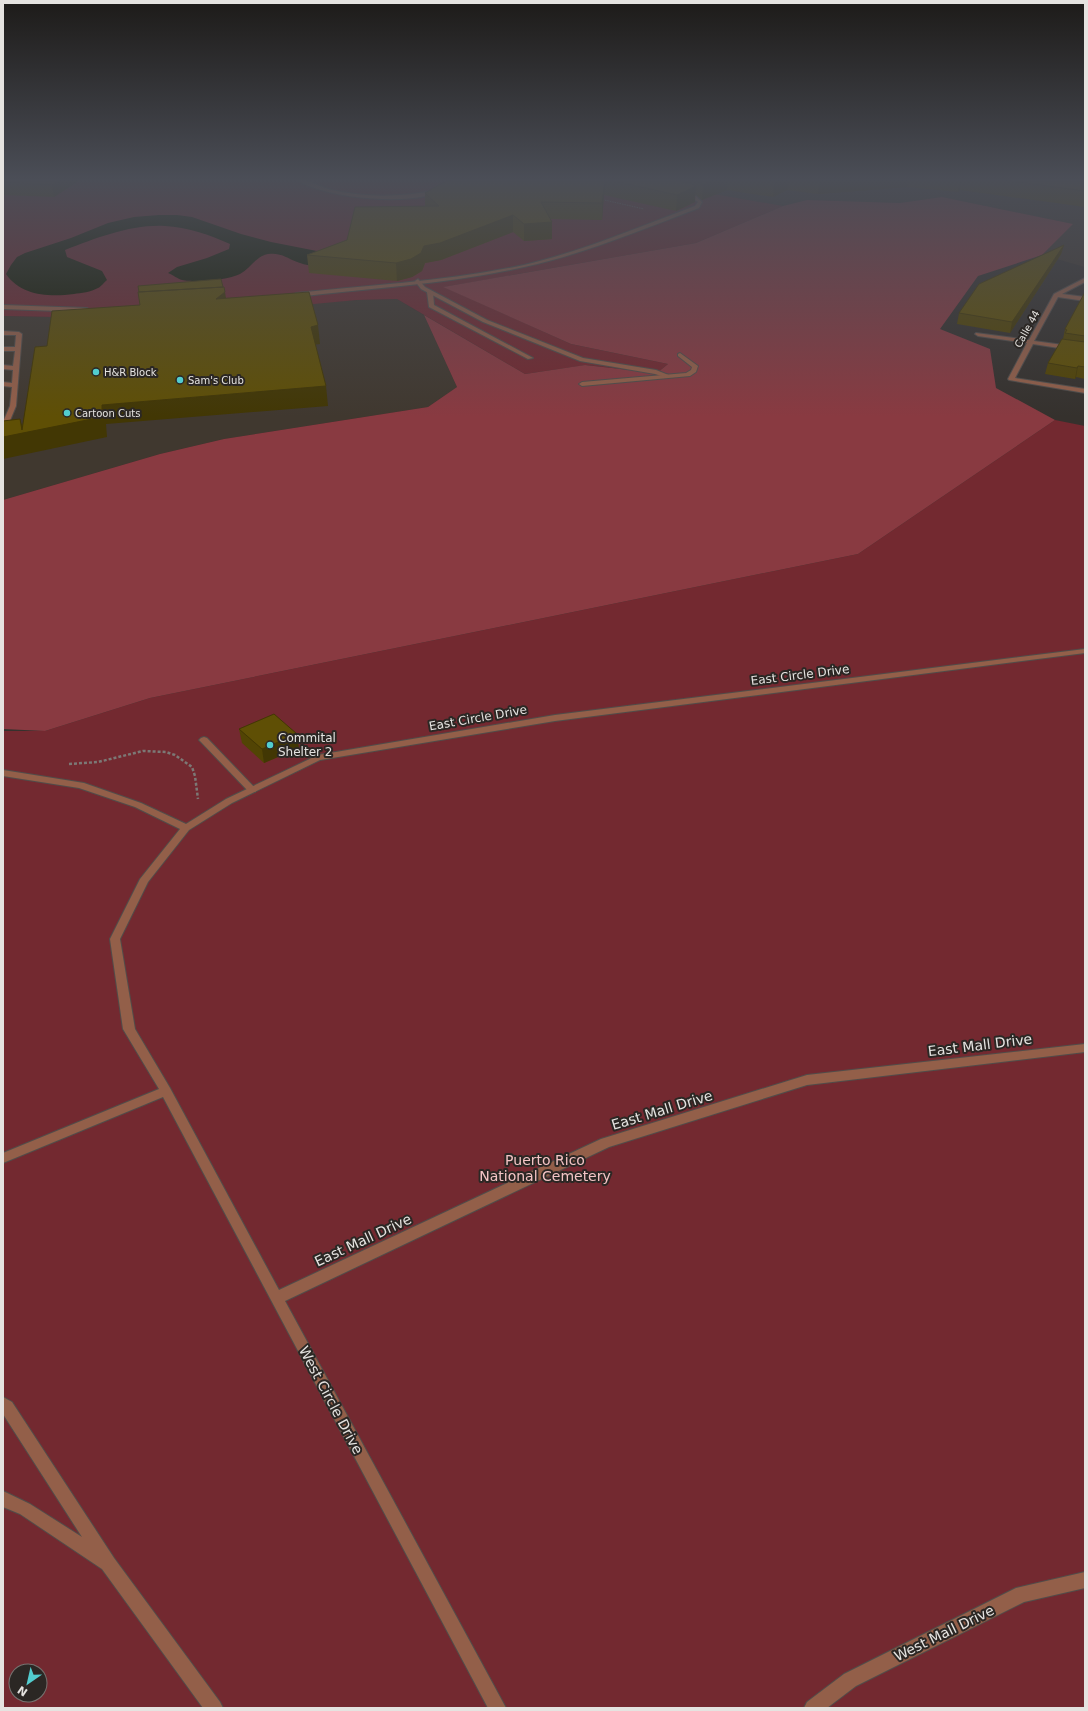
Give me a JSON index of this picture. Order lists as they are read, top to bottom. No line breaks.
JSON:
{"streets":{"street":["Calle 44","East Circle Drive","East Mall Drive","West Circle Drive","West Mall Drive"]},"crossings":[["East Circle Drive","West Circle Drive"],["East Mall Drive","West Circle Drive"]],"parks":["Puerto Rico National Cemetery"],"places":["H&R Block","Sam's Club","Cartoon Cuts","Commital Shelter 2"],"north":"bottom left"}
